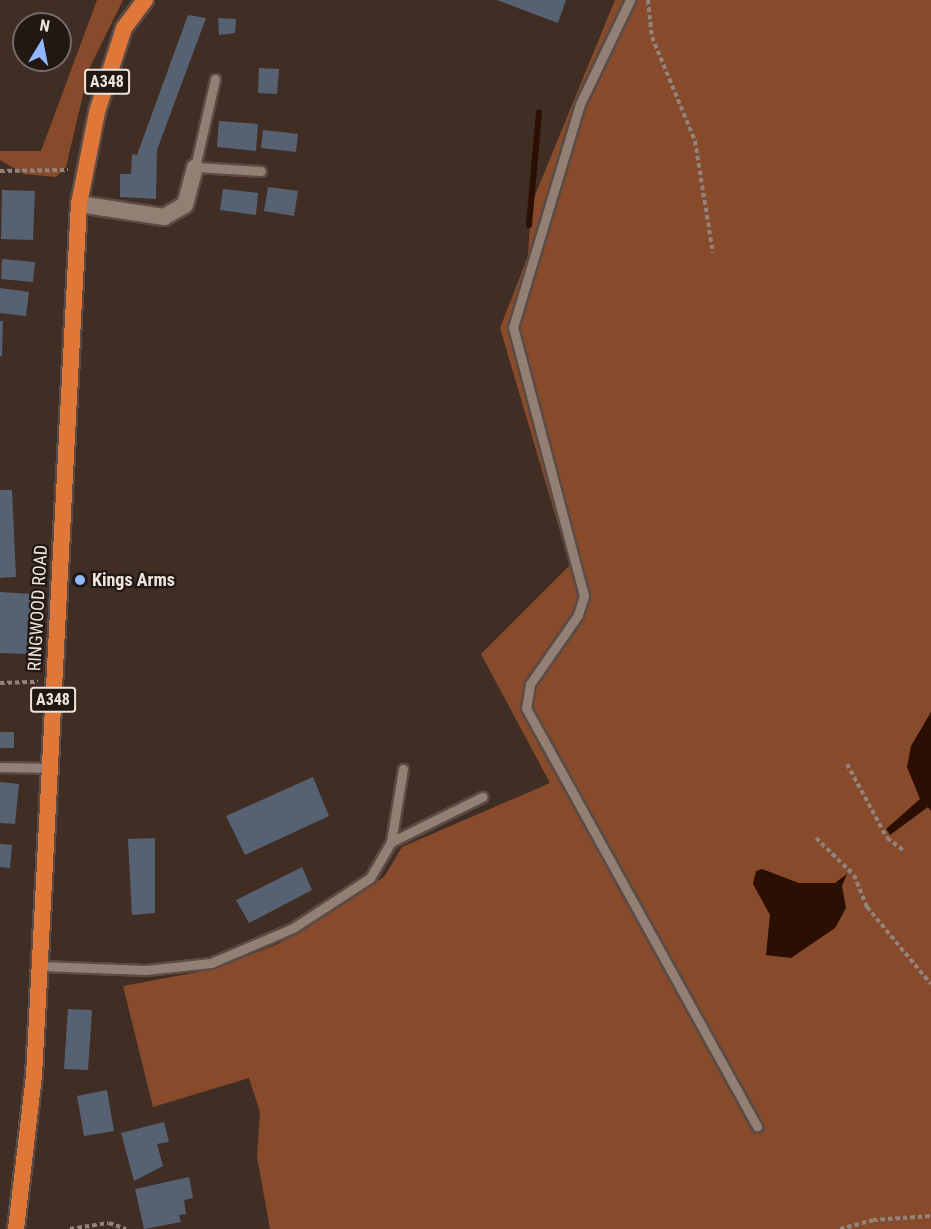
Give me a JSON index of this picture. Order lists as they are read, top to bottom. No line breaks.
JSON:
{"streets":{"highway":["A348","RINGWOOD ROAD"]},"places":["Kings Arms"],"north":"top"}
